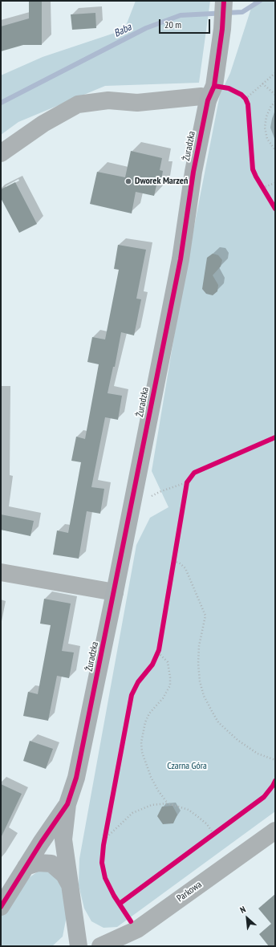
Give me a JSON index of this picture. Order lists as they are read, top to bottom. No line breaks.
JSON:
{"streets":{"street":["Żuradzka","Parkowa"]},"water":["Baba"],"parks":["Czarna Góra"],"places":["Dworek Marzeń"],"scale_bar":"20 m","north":"top left"}
